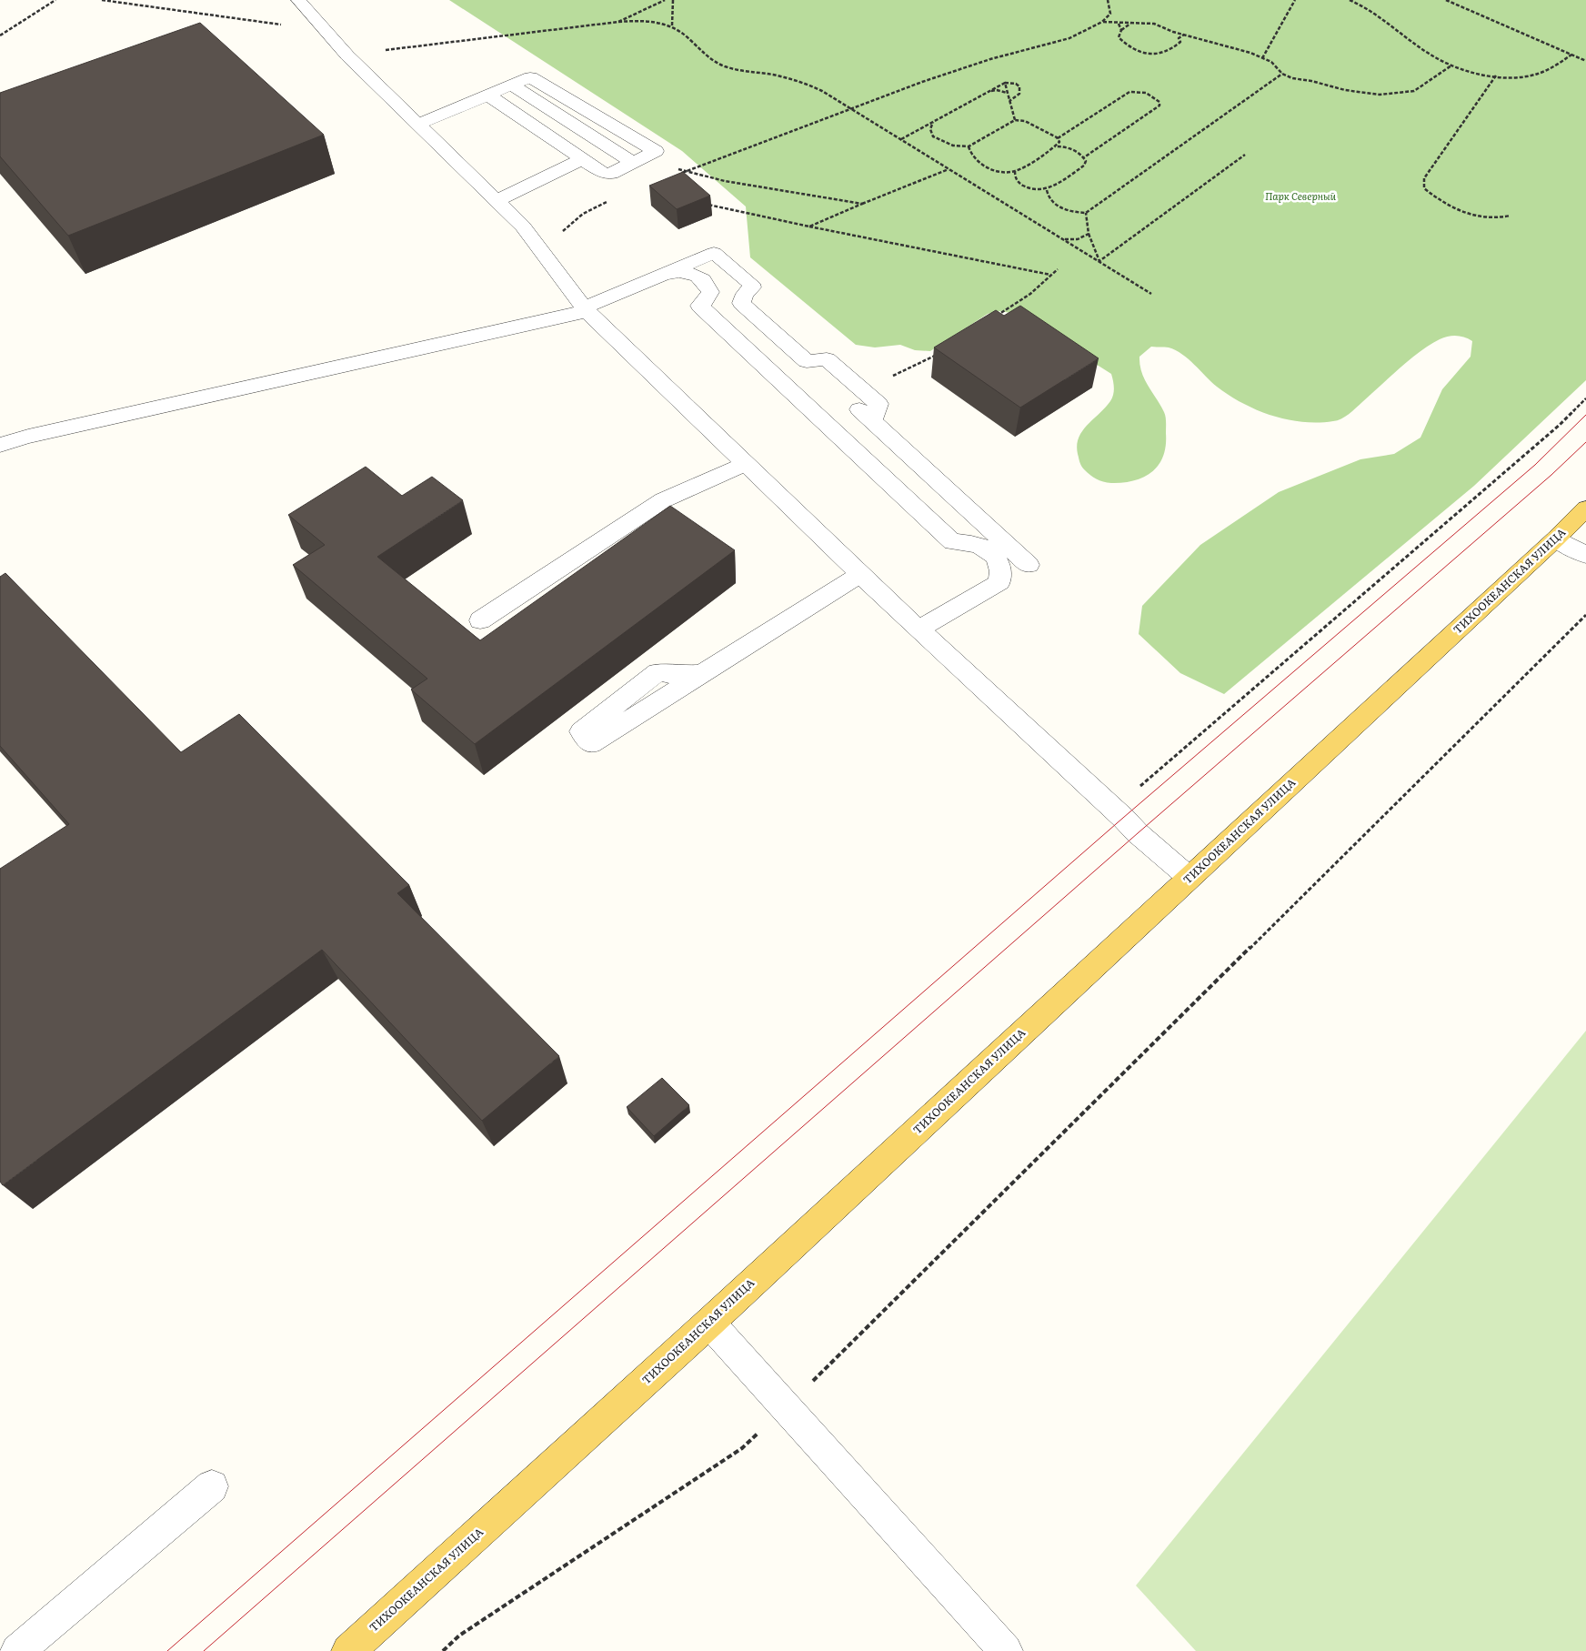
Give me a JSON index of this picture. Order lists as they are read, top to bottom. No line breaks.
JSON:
{"streets":{"main road":["ТИХООКЕАНСКАЯ УЛИЦА"]},"parks":["Парк Северный"]}
